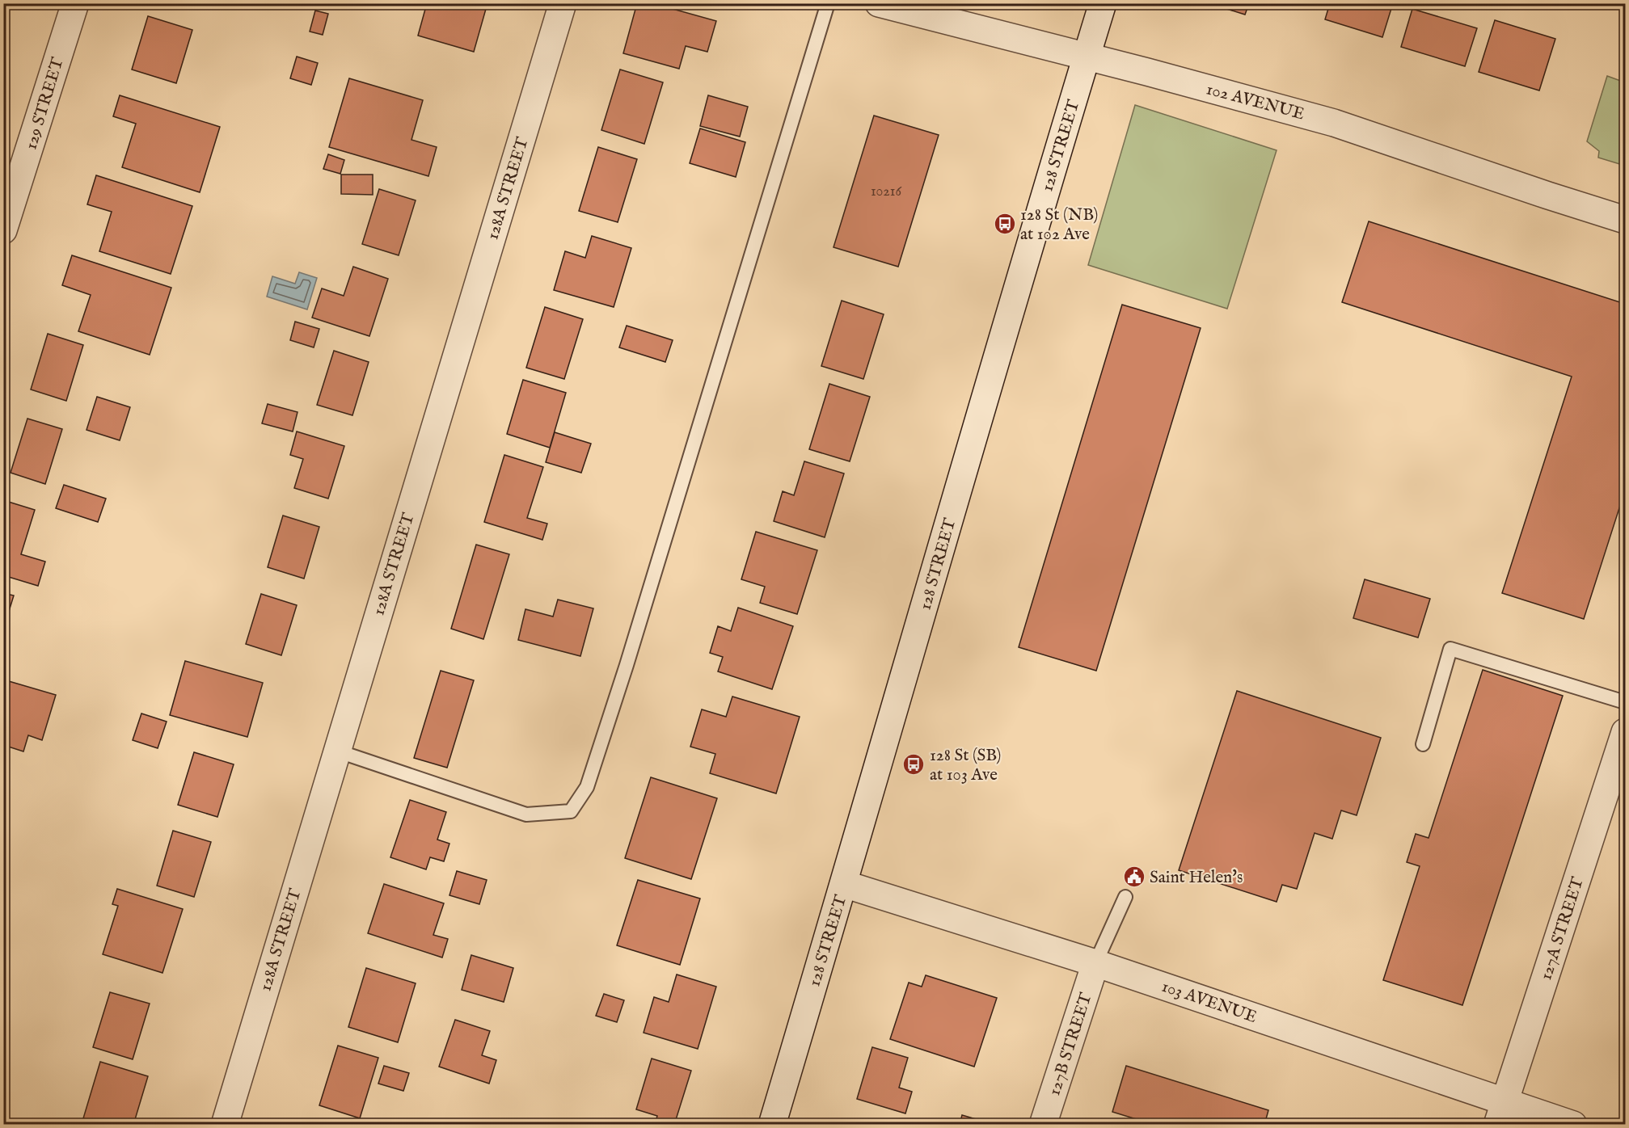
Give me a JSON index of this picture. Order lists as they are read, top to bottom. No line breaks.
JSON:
{"streets":{"street":["102 AVENUE","129 STREET","128 STREET","128A STREET","127A STREET","103 AVENUE","127B STREET"]},"crossings":[["102 AVENUE","128 STREET"],["128 STREET","103 AVENUE"],["127A STREET","103 AVENUE"],["103 AVENUE","127B STREET"]],"places":{"bus stop":["128 St (NB) at 102 Ave","128 St (SB) at 103 Ave"],"public building":["Saint Helen's"]},"house_numbers":["10216"]}
